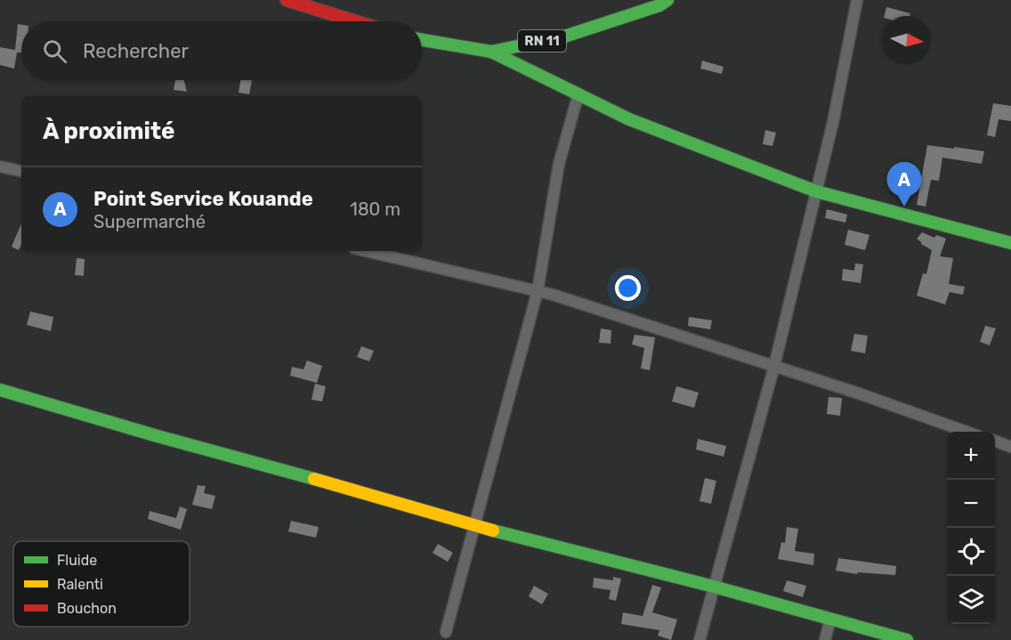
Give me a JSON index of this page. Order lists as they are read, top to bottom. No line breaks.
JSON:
{"streets":{"street":["RN 11"]},"legend":["Fluide","Ralenti","Bouchon"],"north":"right","page":{"search":"Rechercher","heading":"À proximité","pins":"A","list":[{"mark":"A","name":"Point Service Kouande","note":"Supermarché","value":"180 m"}],"map_buttons":["+","−"]}}
